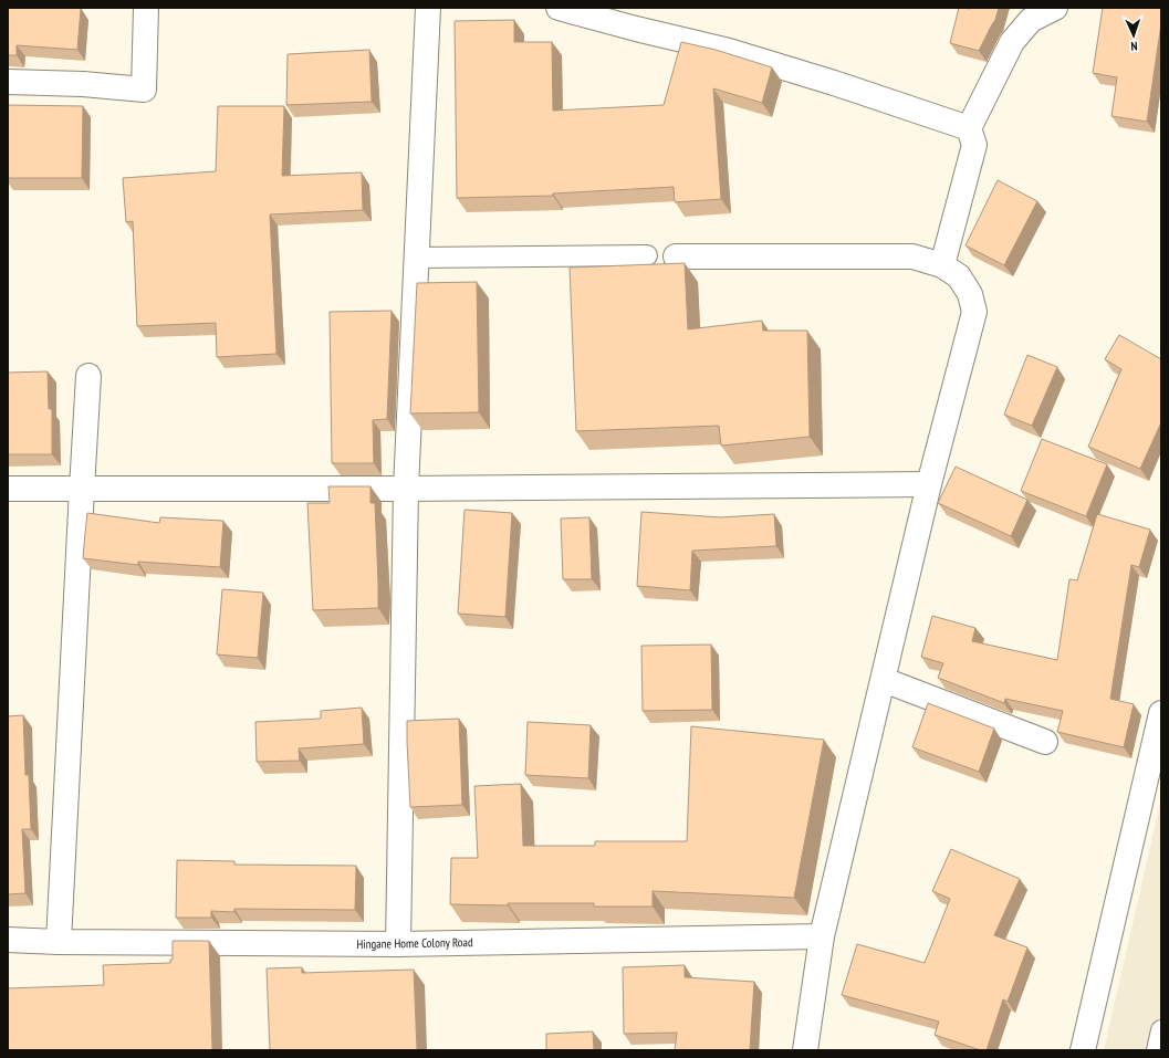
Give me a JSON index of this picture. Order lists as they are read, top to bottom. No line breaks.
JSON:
{"streets":{"street":["Hingane Home Colony Road"]},"north":"bottom"}
